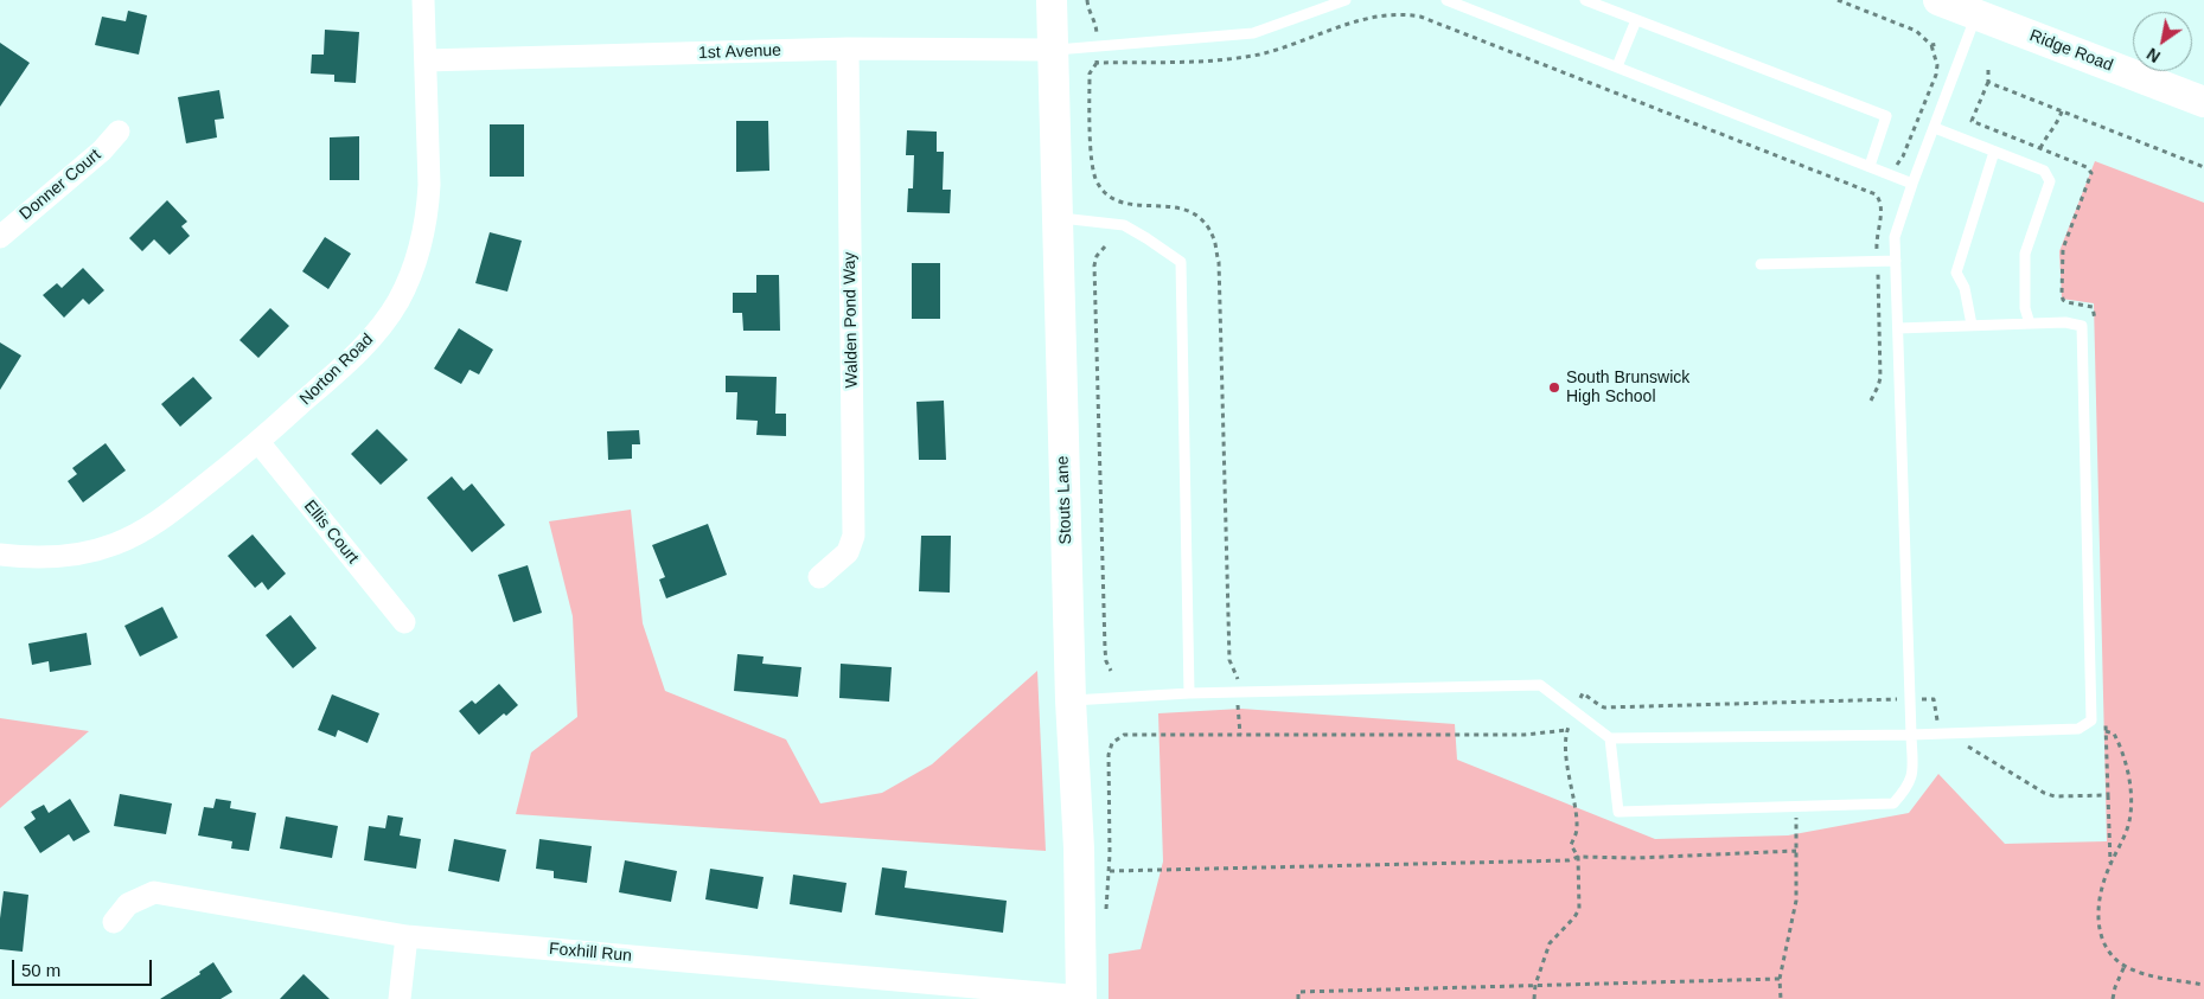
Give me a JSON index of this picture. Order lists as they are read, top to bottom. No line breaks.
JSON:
{"streets":{"street":["Ridge Road","1st Avenue","Donner Court","Walden Pond Way","Norton Road","Stouts Lane","Ellis Court","Foxhill Run"]},"crossings":[["1st Avenue","Walden Pond Way"],["1st Avenue","Norton Road"],["1st Avenue","Stouts Lane"],["Norton Road","Ellis Court"],["Stouts Lane","Foxhill Run"]],"places":["South Brunswick High School"],"scale_bar":"50 m","north":"bottom left"}
